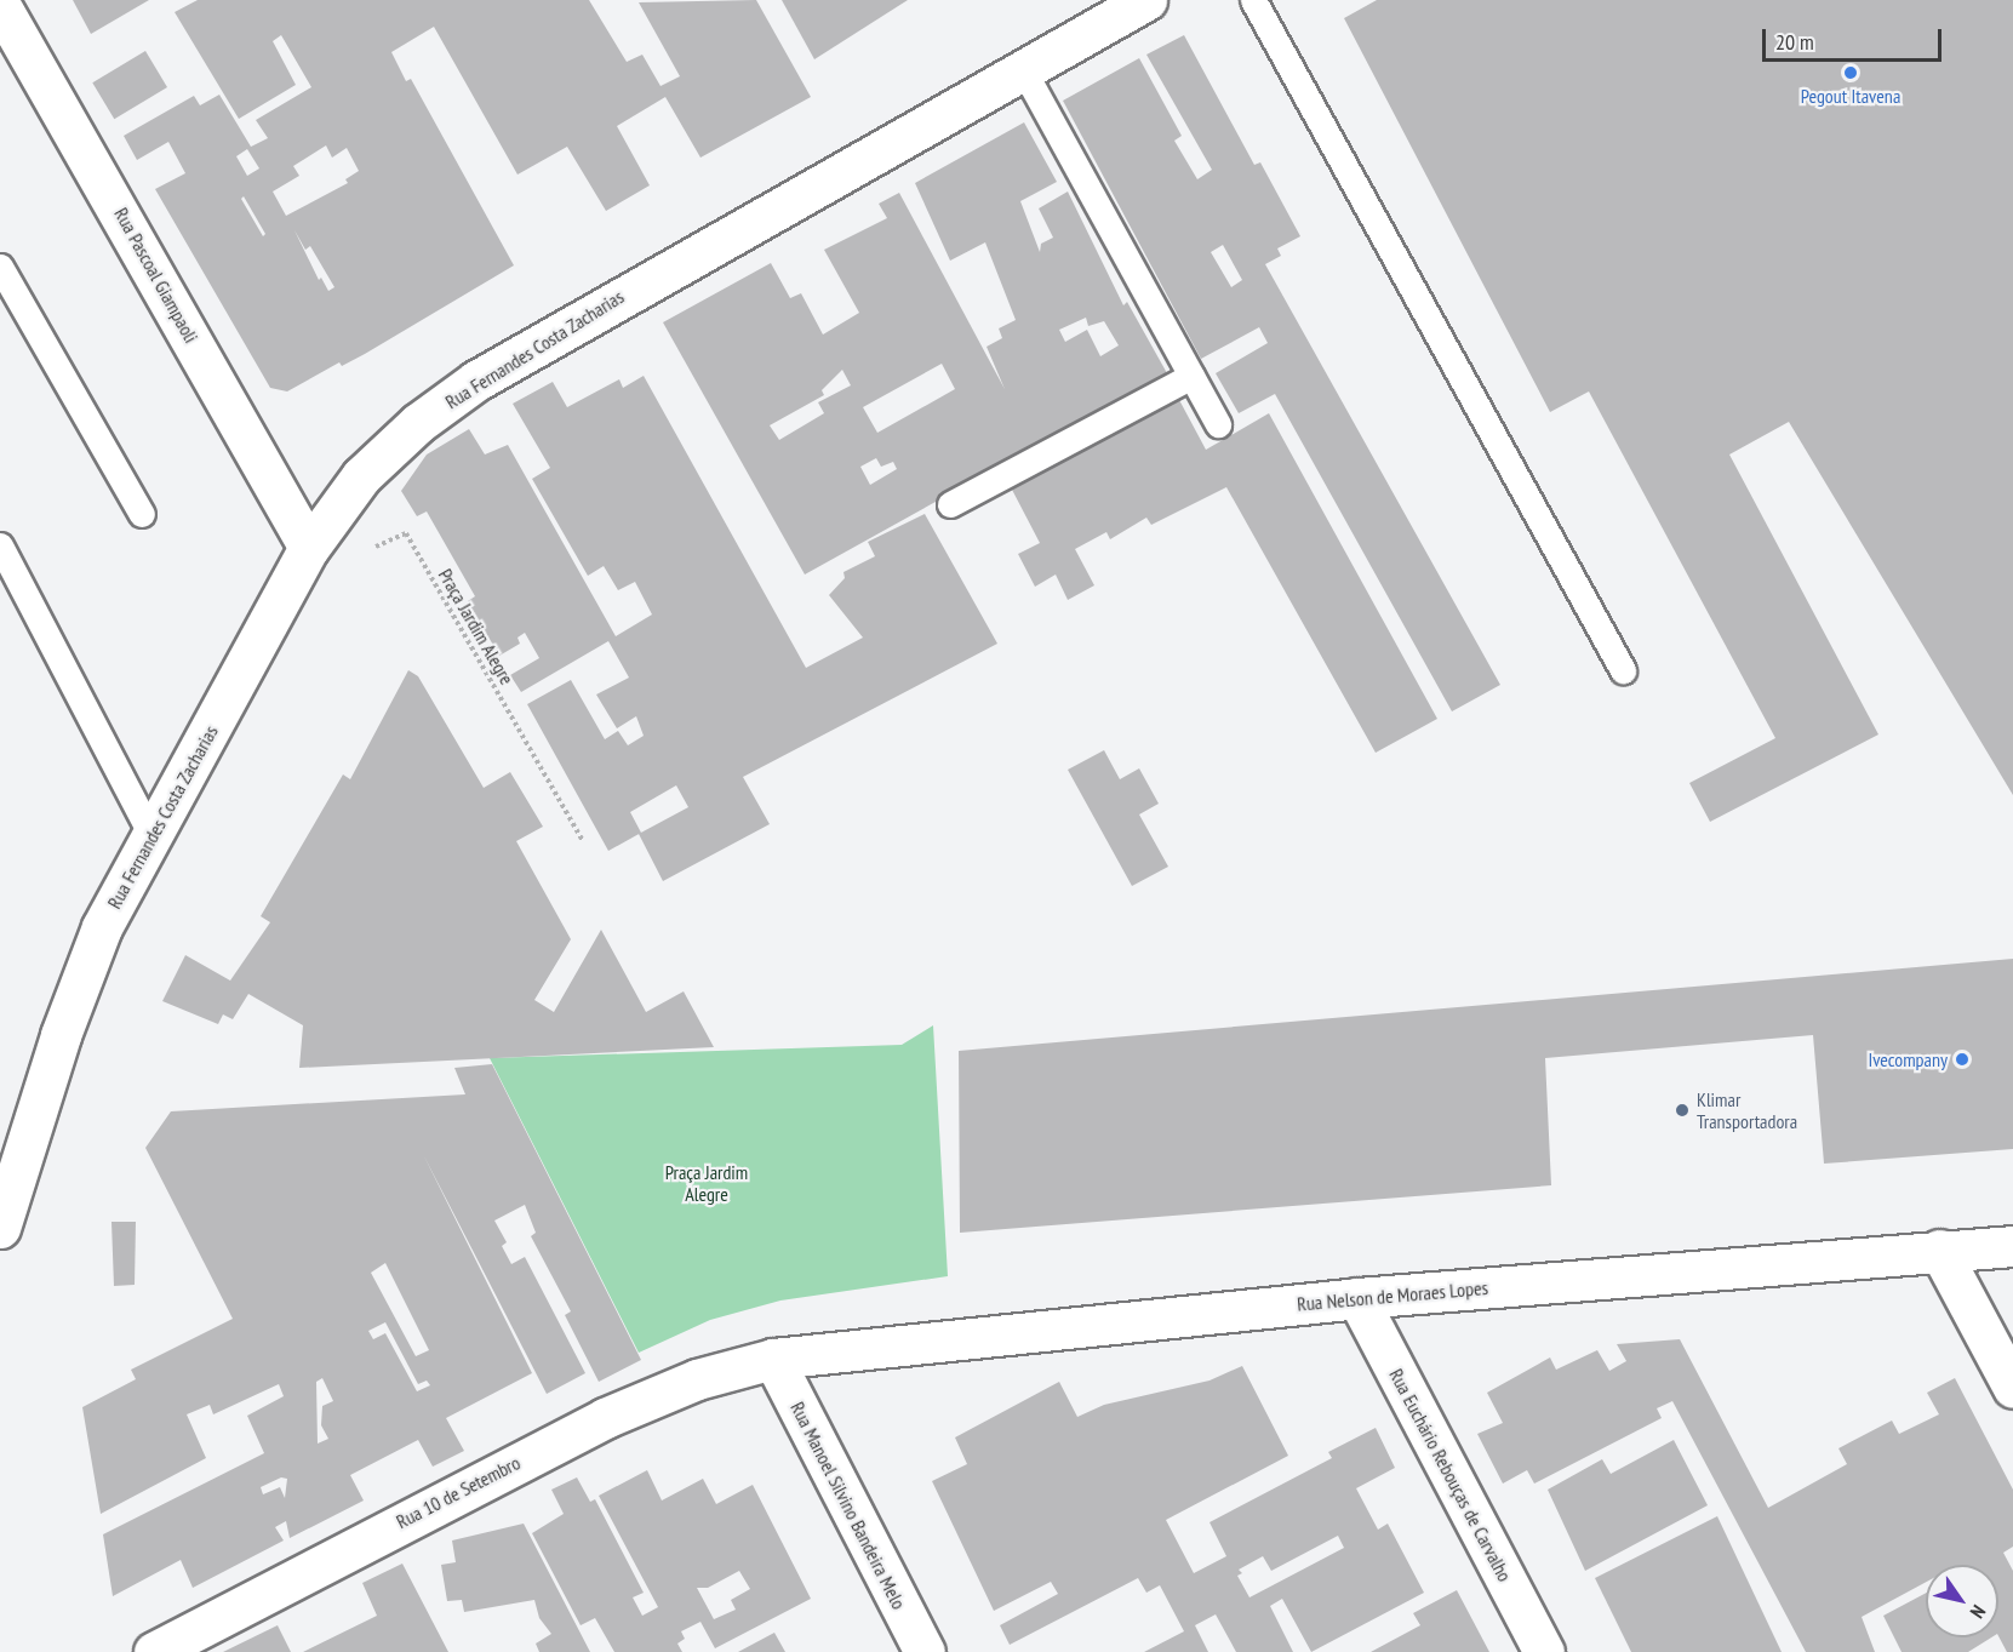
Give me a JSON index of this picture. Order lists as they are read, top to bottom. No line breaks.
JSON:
{"streets":{"street":["Rua Pascoal Giampaoli","Rua Fernandes Costa Zacharias","Rua Nelson de Moraes Lopes","Rua Euchário Rebouças de Carvalho","Rua 10 de Setembro","Rua Manoel Silvino Bandeira Melo"],"path":["Praça Jardim Alegre"]},"crossings":[["Rua Pascoal Giampaoli","Rua Fernandes Costa Zacharias"],["Rua Nelson de Moraes Lopes","Rua Euchário Rebouças de Carvalho"],["Rua Nelson de Moraes Lopes","Rua 10 de Setembro"],["Rua Nelson de Moraes Lopes","Rua Manoel Silvino Bandeira Melo"],["Rua 10 de Setembro","Rua Manoel Silvino Bandeira Melo"]],"parks":["Praça Jardim Alegre"],"places":["Pegout Itavena","Ivecompany","Klimar Transportadora"],"scale_bar":"20 m","north":"bottom right"}
